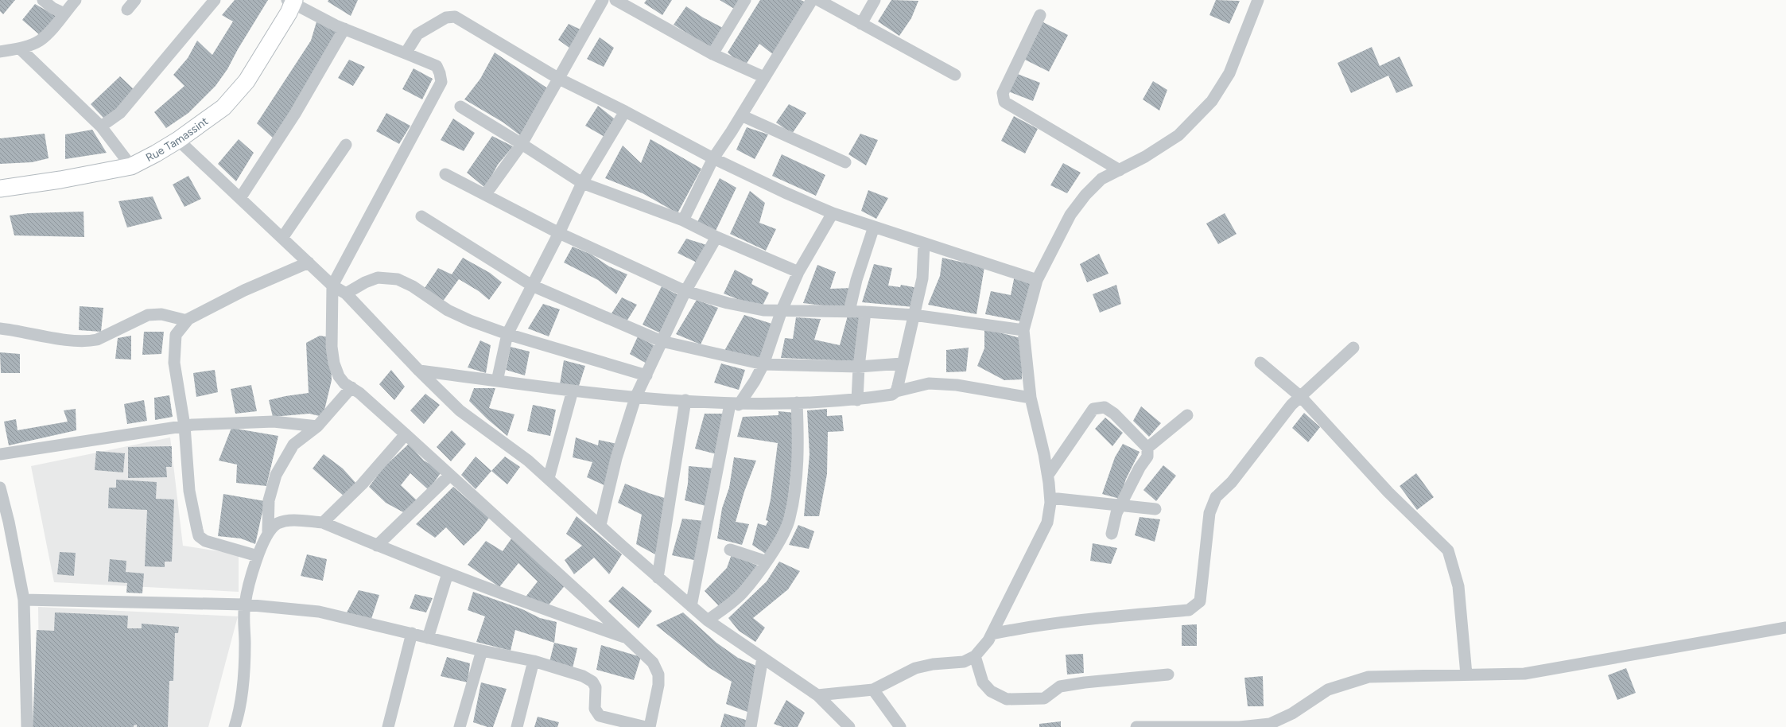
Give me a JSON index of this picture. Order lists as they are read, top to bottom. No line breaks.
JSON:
{"streets":{"main road":["Rue Tamassint"]}}
